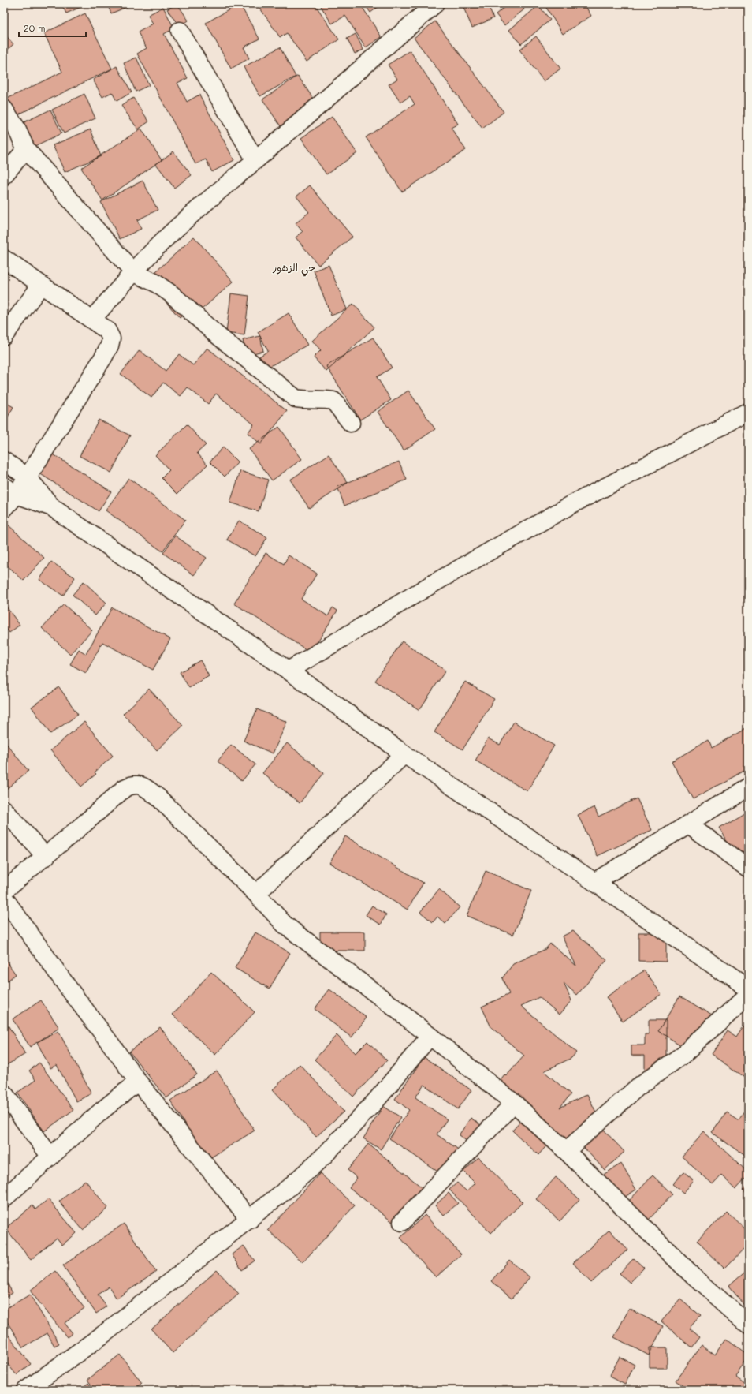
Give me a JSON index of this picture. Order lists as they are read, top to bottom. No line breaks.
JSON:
{"districts":["حي الزهور"],"scale_bar":"20 m"}
